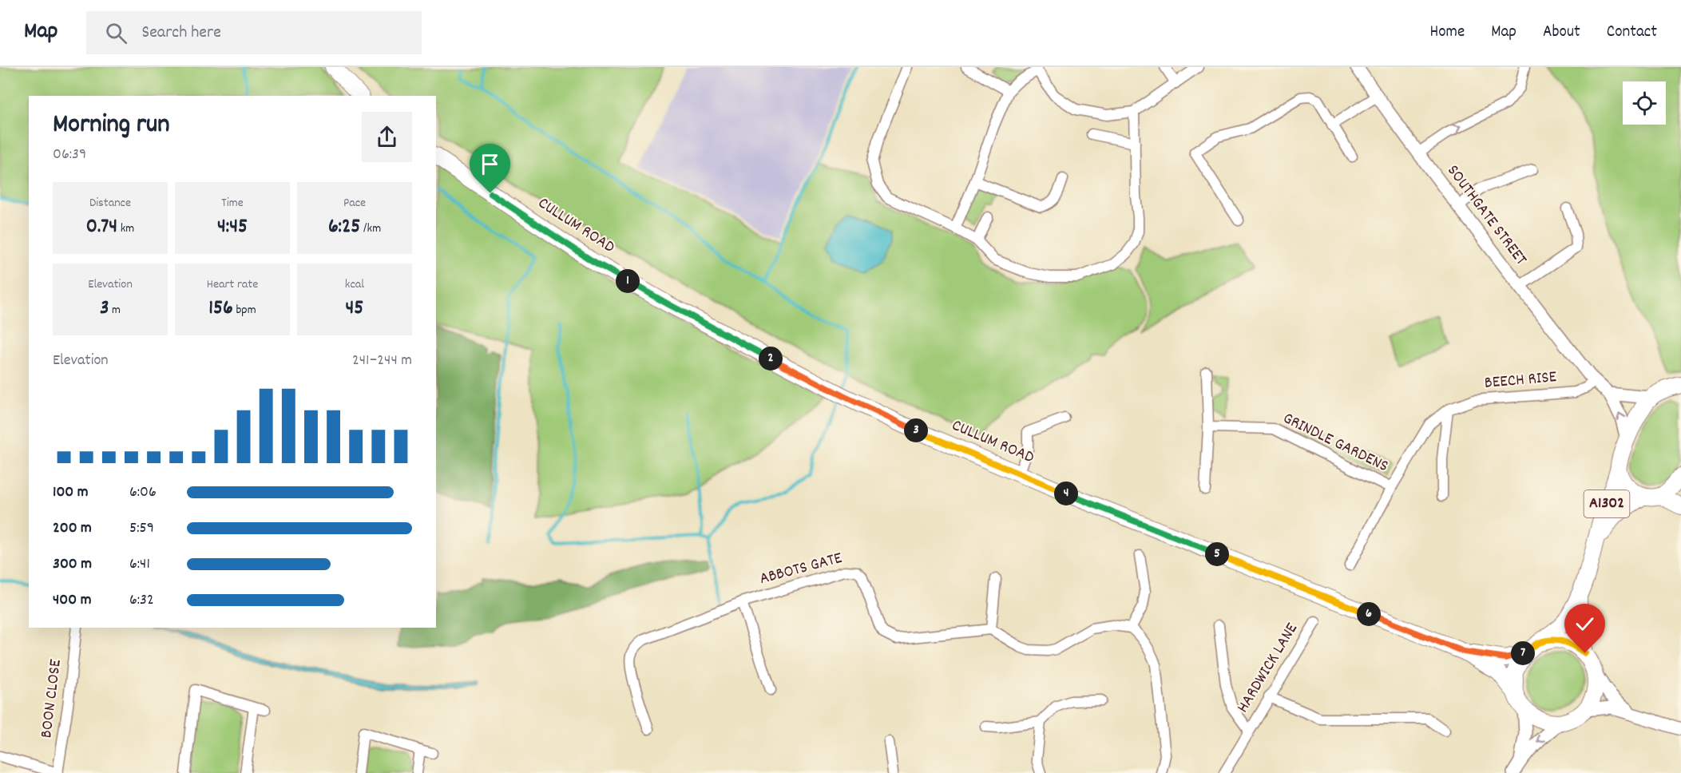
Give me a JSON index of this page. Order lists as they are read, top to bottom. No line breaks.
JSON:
{"streets":{"main road":["CULLUM ROAD","A1302"],"street":["SOUTHGATE STREET","BEECH RISE","GRINDLE GARDENS","ABBOTS GATE","HARDWICK LANE","BOON CLOSE"]},"crossings":[["SOUTHGATE STREET","BEECH RISE"],["CULLUM ROAD","A1302"],["BEECH RISE","GRINDLE GARDENS"]],"page":{"header":"Map","search":"Search here","nav":["Home","Map","About","Contact"],"heading":["Morning run","06:39"],"stats":[["Distance","0.74 km"],["Time","4:45"],["Pace","6:25 /km"],["Elevation","3 m"],["Heart rate","156 bpm"],["kcal","45"]],"pins":["1","2","3","4","5","6","7"],"chart":["Elevation","241–244 m"],"list":[{"name":"100 m","note":"6:06"},{"name":"200 m","note":"5:59"},{"name":"300 m","note":"6:41"},{"name":"400 m","note":"6:32"}]}}
